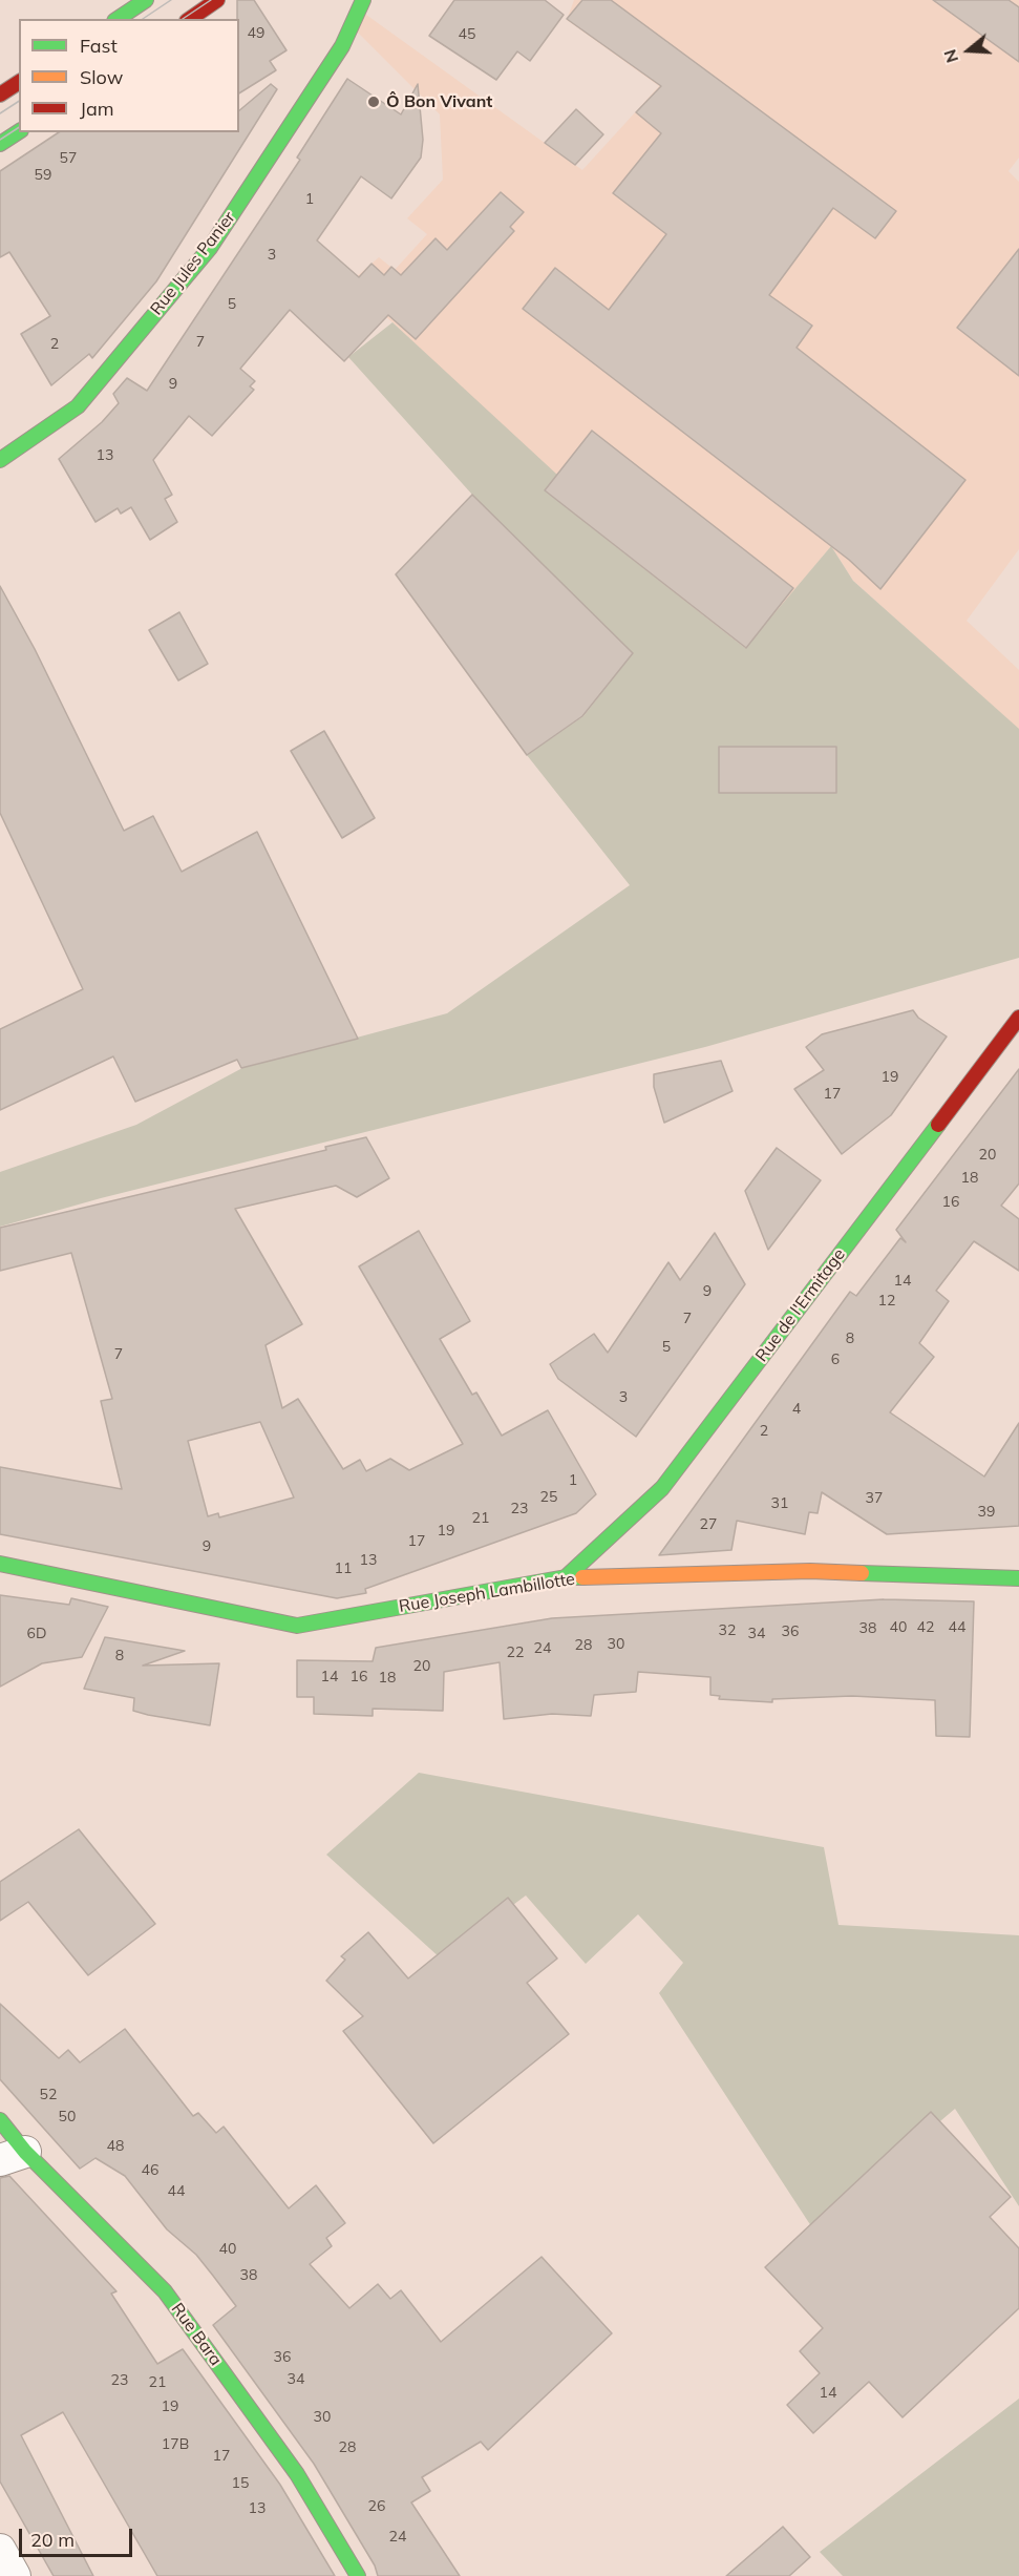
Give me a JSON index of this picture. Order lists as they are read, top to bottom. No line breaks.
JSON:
{"streets":{"street":["Rue Jules Panier","Rue de l'Ermitage","Rue Joseph Lambillotte","Rue Bara"]},"crossings":[["Rue de l'Ermitage","Rue Joseph Lambillotte"]],"places":["Ô Bon Vivant"],"house_numbers":["49","45","57","59","1","3","5","7","2","9","13","19","17","20","18","16","14","9","12","7","8","5","7","6","3","4","2","1","25","37","31","23","39","21","27","19","17","9","13","11","40","42","44","38","32","36","6D","34","30","28","24","22","8","20","14","16","18","52","50","48","46","44","40","38","36","34","23","21","14","19","30","17B","28","17","15","26","13","24"],"legend":["Fast","Slow","Jam"],"scale_bar":"20 m","north":"left"}
